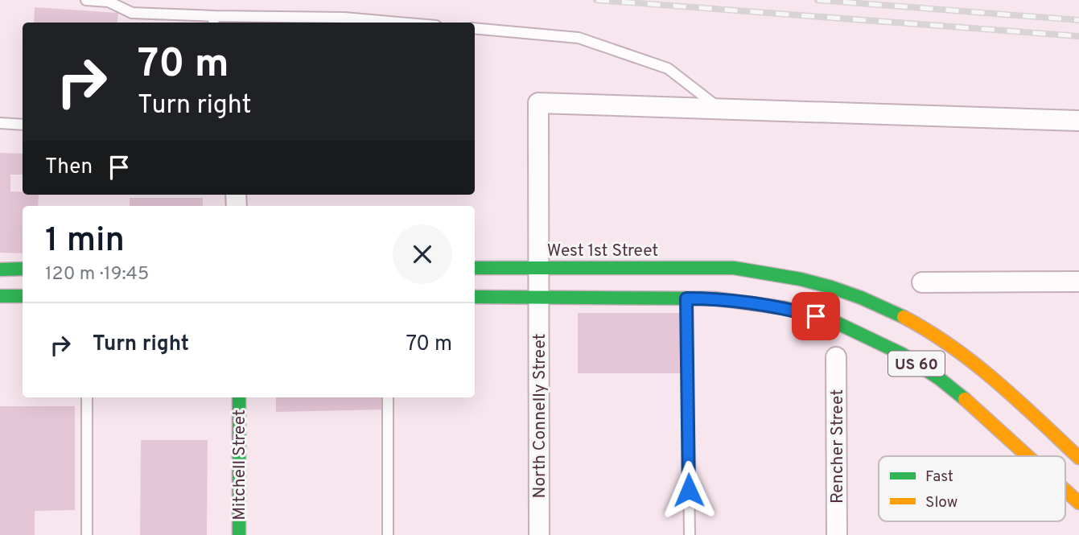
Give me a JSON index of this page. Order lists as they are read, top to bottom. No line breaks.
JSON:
{"streets":{"main road":["West 1st Street","US 60","Mitchell Street"],"street":["North Connelly Street","Rencher Street"]},"crossings":[["West 1st Street","North Connelly Street"],["US 60","North Connelly Street"]],"legend":["Fast","Slow"],"page":{"turn":["70 m","Turn right"],"then":"Then","heading":["1 min","120 m · 19:45"],"list":[{"name":"Turn right","value":"70 m"}]}}
